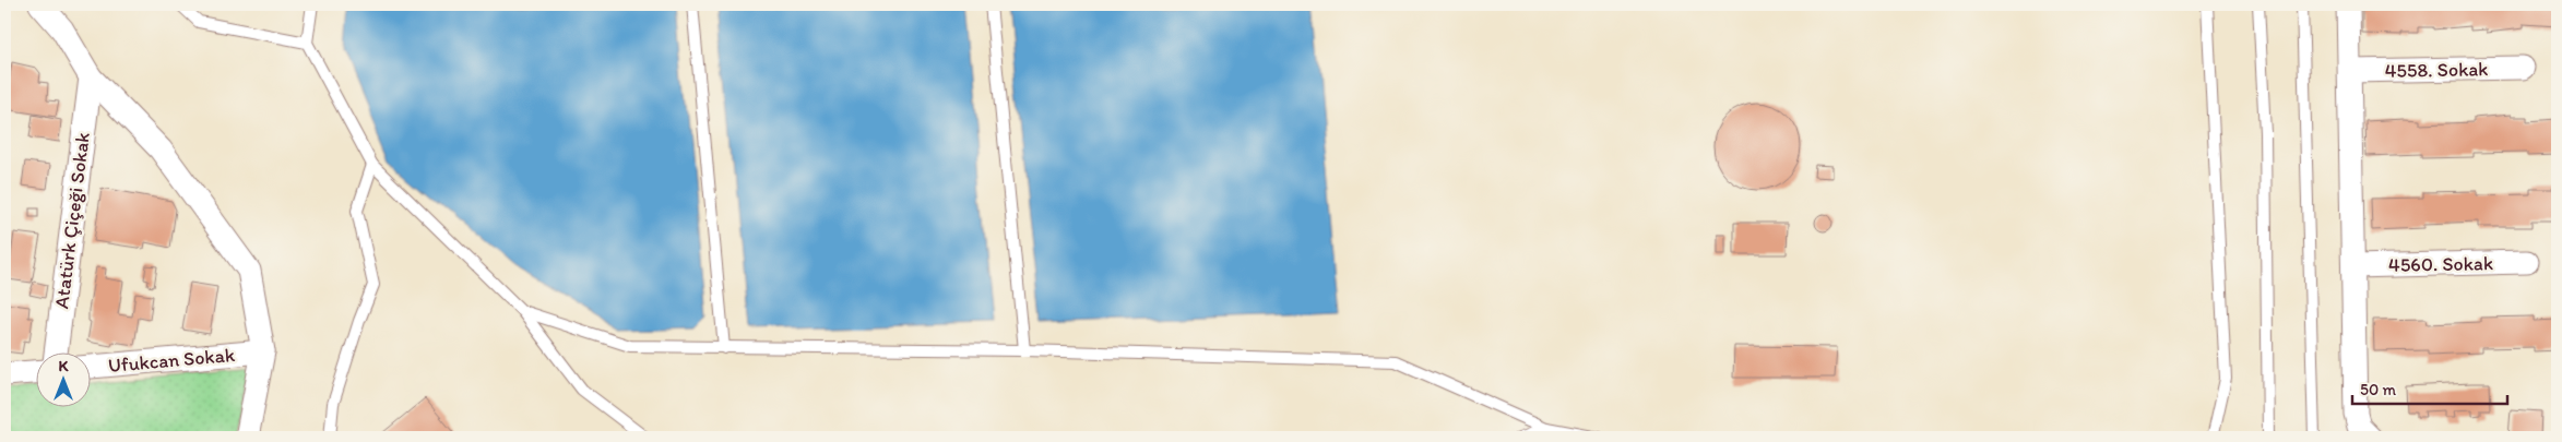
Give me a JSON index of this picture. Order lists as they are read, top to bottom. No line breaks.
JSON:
{"streets":{"street":["4558. Sokak","Atatürk Çiçeği Sokak","4560. Sokak","Ufukcan Sokak"]},"scale_bar":"50 m","north":"top"}
